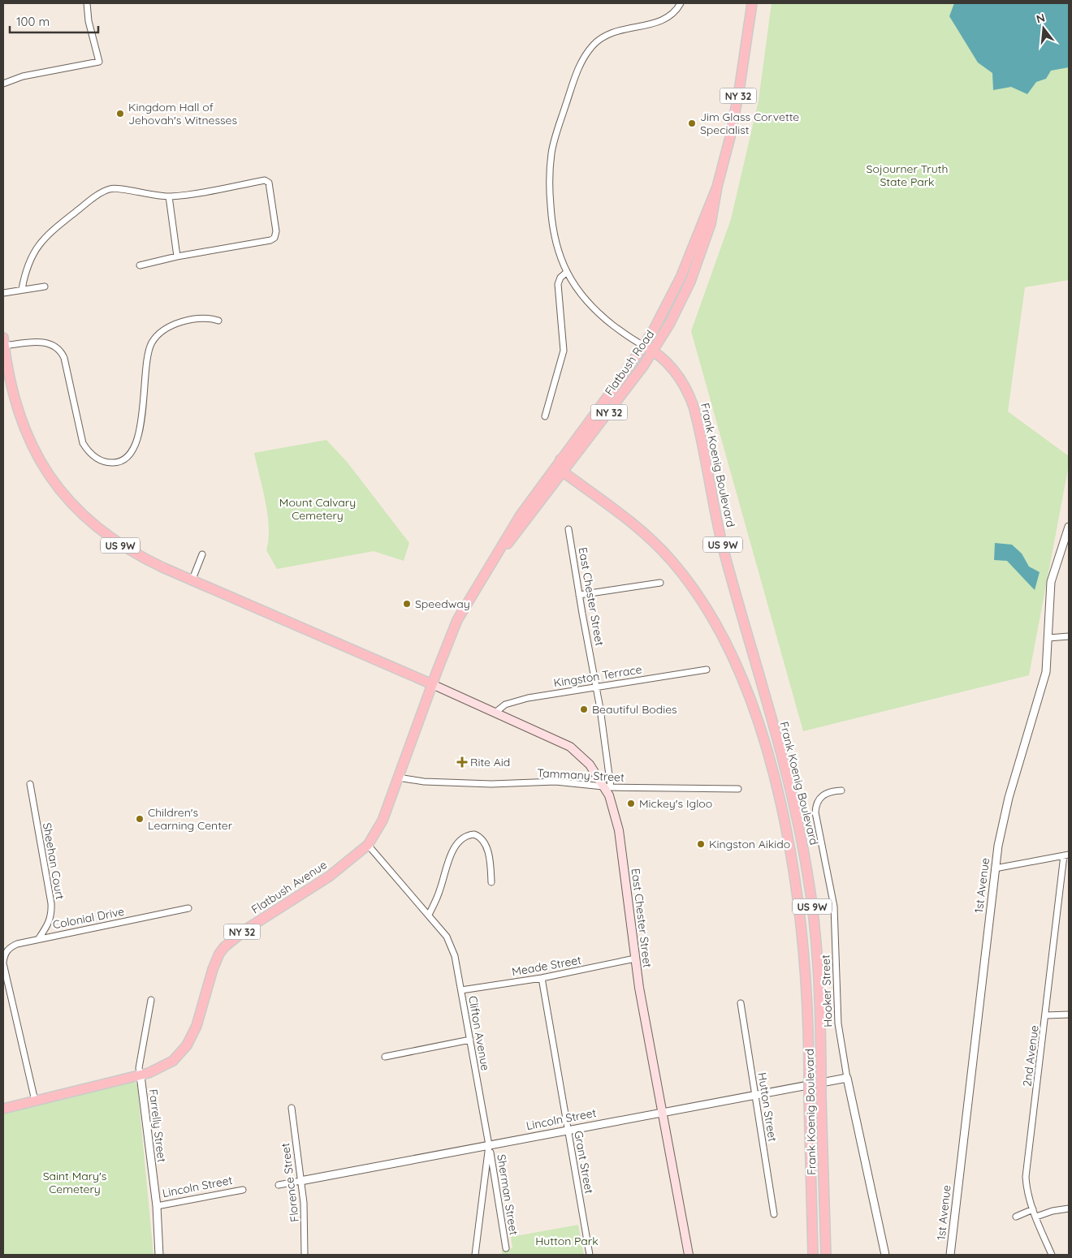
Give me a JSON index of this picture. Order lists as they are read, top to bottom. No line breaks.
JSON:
{"streets":{"main road":["NY 32","Flatbush Road","Frank Koenig Boulevard","US 9W","East Chester Street","Flatbush Avenue"],"street":["Kingston Terrace","Tammany Street","Sheehan Court","1st Avenue","Colonial Drive","Meade Street","Hooker Street","Clifton Avenue","2nd Avenue","Hutton Street","Lincoln Street","Farrelly Street","Grant Street","Florence Street","Sherman Street"]},"crossings":[["Flatbush Road","Frank Koenig Boulevard"],["Flatbush Road","Flatbush Avenue"],["US 9W","East Chester Street"],["US 9W","Flatbush Avenue"],["East Chester Street","Kingston Terrace"],["East Chester Street","Tammany Street"],["East Chester Street","Flatbush Avenue"],["East Chester Street","Meade Street"],["East Chester Street","Lincoln Street"],["Tammany Street","Flatbush Avenue"],["Sheehan Court","Colonial Drive"],["Flatbush Avenue","Colonial Drive"],["Flatbush Avenue","Clifton Avenue"],["Flatbush Avenue","Farrelly Street"],["Meade Street","Clifton Avenue"],["Meade Street","Grant Street"],["Hooker Street","Lincoln Street"],["Clifton Avenue","Lincoln Street"],["Clifton Avenue","Sherman Street"],["Hutton Street","Lincoln Street"],["Lincoln Street","Farrelly Street"],["Lincoln Street","Grant Street"],["Lincoln Street","Florence Street"],["Lincoln Street","Sherman Street"]],"parks":["Sojourner Truth State Park","Mount Calvary Cemetery","Saint Mary's Cemetery","Hutton Park"],"places":{"other":["Kingdom Hall of Jehovah's Witnesses","Jim Glass Corvette Specialist","Speedway","Beautiful Bodies","Mickey's Igloo","Children's Learning Center","Kingston Aikido"],"health":["Rite Aid"]},"scale_bar":"100 m","north":"top"}
